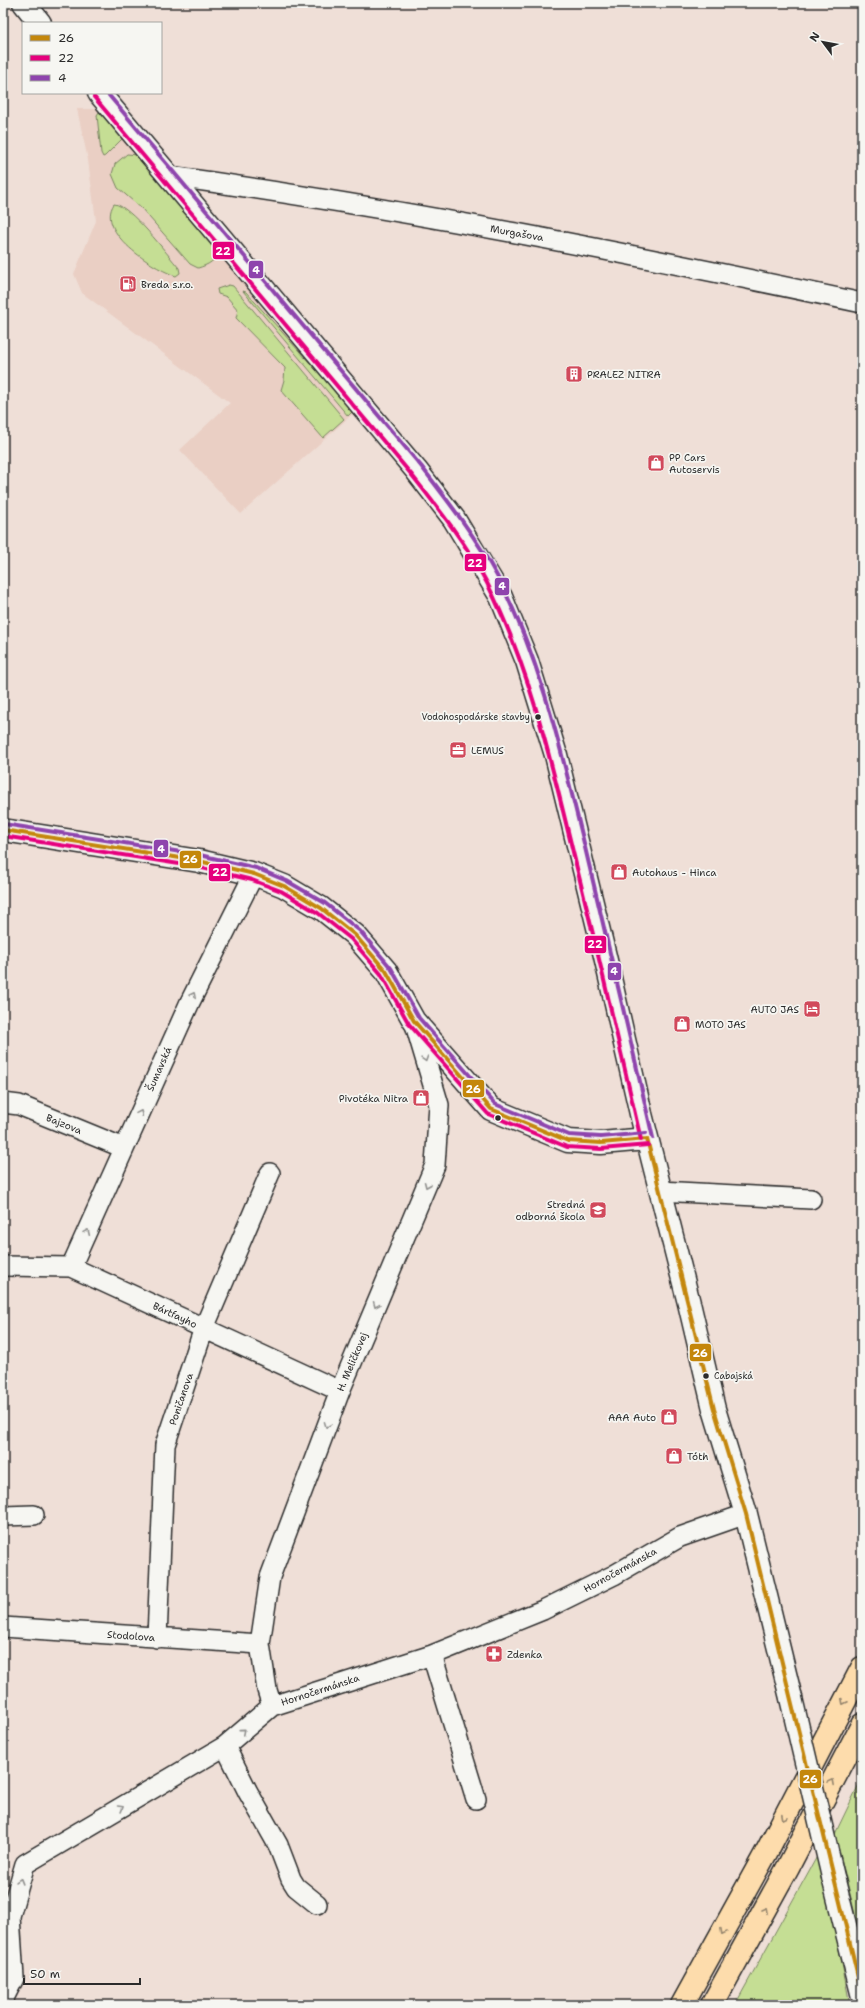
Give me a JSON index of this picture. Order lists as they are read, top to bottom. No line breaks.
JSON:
{"streets":{"street":["Murgašova","Šumavská","Bajzova","Bártfayho","H. Meličkovej","Poničanova","Hornočermánska","Stodolova"]},"crossings":[["Šumavská","Bajzova"],["Šumavská","Bártfayho"],["Bártfayho","H. Meličkovej"],["Bártfayho","Poničanova"],["H. Meličkovej","Hornočermánska"],["H. Meličkovej","Stodolova"],["Poničanova","Stodolova"]],"one_way":["Šumavská","H. Meličkovej","Hornočermánska"],"places":{"fuel station":["Breda s.r.o."],"building":["PRALEZ NITRA"],"shop":["PP Cars Autoservis","Autohaus - Hinca","MOTO JAS","Pivotéka Nitra","AAA Auto","Tóth"],"other":["Vodohospodárske stavby","Cabajská"],"office":["LEMUS"],"hotel":["AUTO JAS"],"school or university":["Stredná odborná škola"],"pharmacy":["Zdenka"]},"lines":["transit line 4","transit line 22","transit line 26"],"legend":["26","22","4"],"scale_bar":"50 m","north":"top left"}
